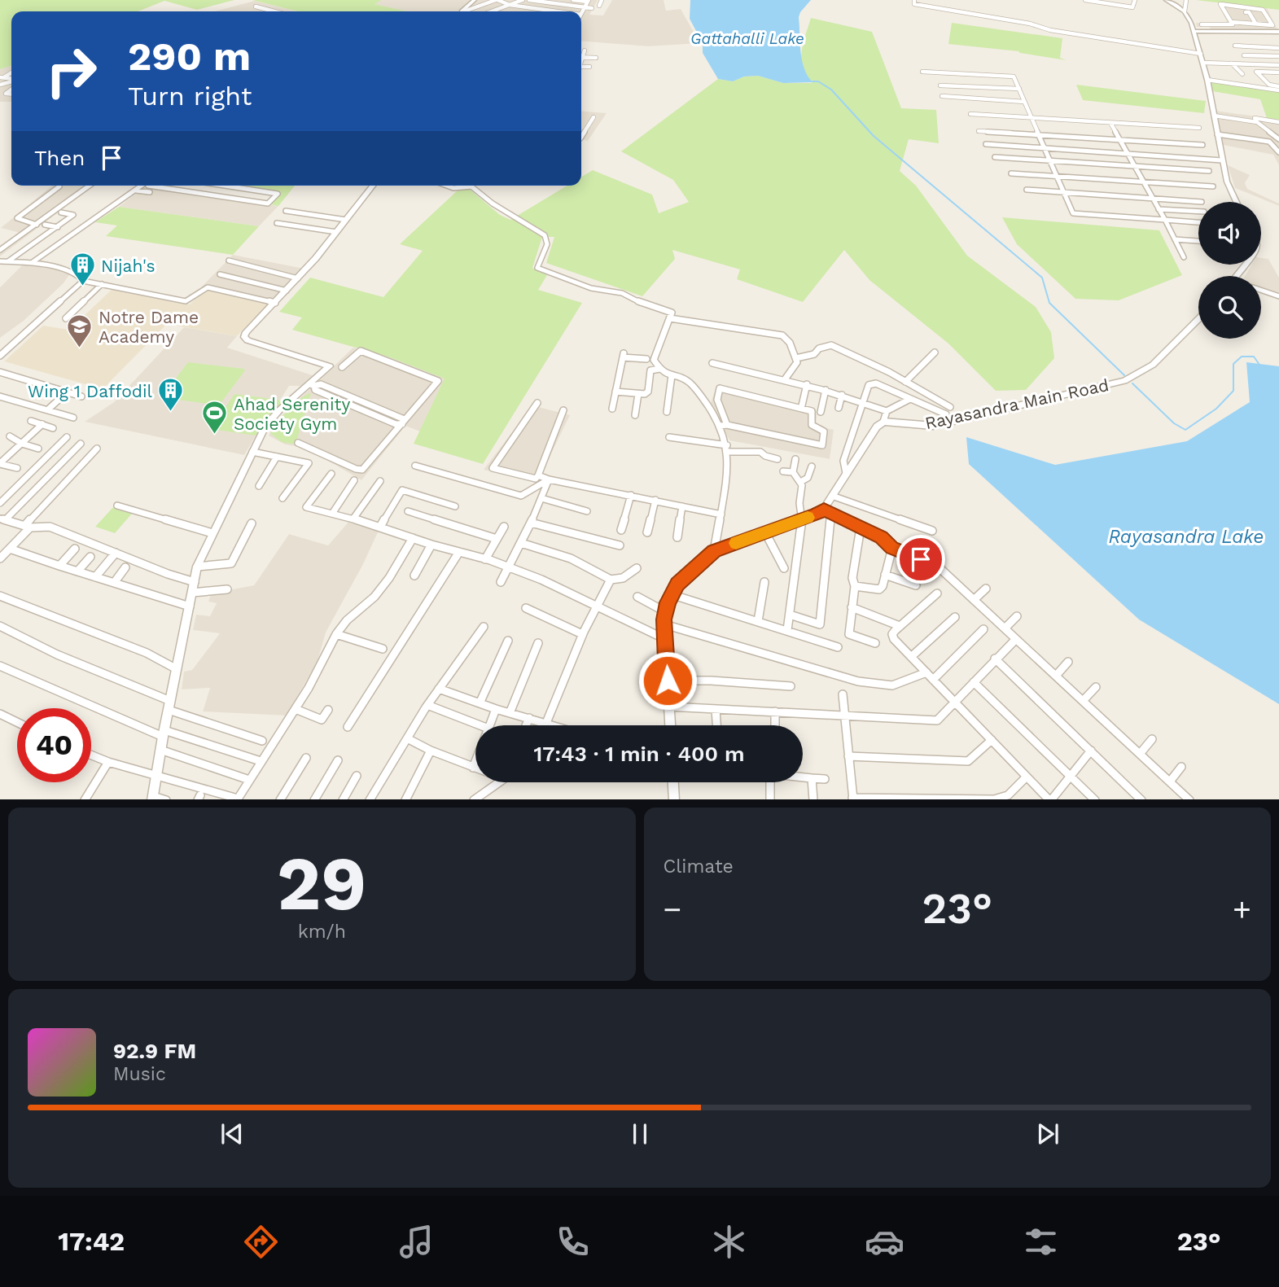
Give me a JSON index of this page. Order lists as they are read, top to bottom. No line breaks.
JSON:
{"streets":{"street":["Rayasandra Main Road"]},"water":["Gattahalli Lake","Rayasandra Lake"],"places":{"building":["Nijah's","Wing 1 Daffodil"],"school or university":["Notre Dame Academy"],"sports":["Ahad Serenity Society Gym"]},"page":{"turn":["290 m","Turn right"],"then":"Then","limit":"40","trip":"17:43 · 1 min · 400 m","tile":[["29","km/h"],"Climate"],"heat":["−","23°","+"],"song":["92.9 FM","Music"],"tabs":["17:42","23°"]}}
